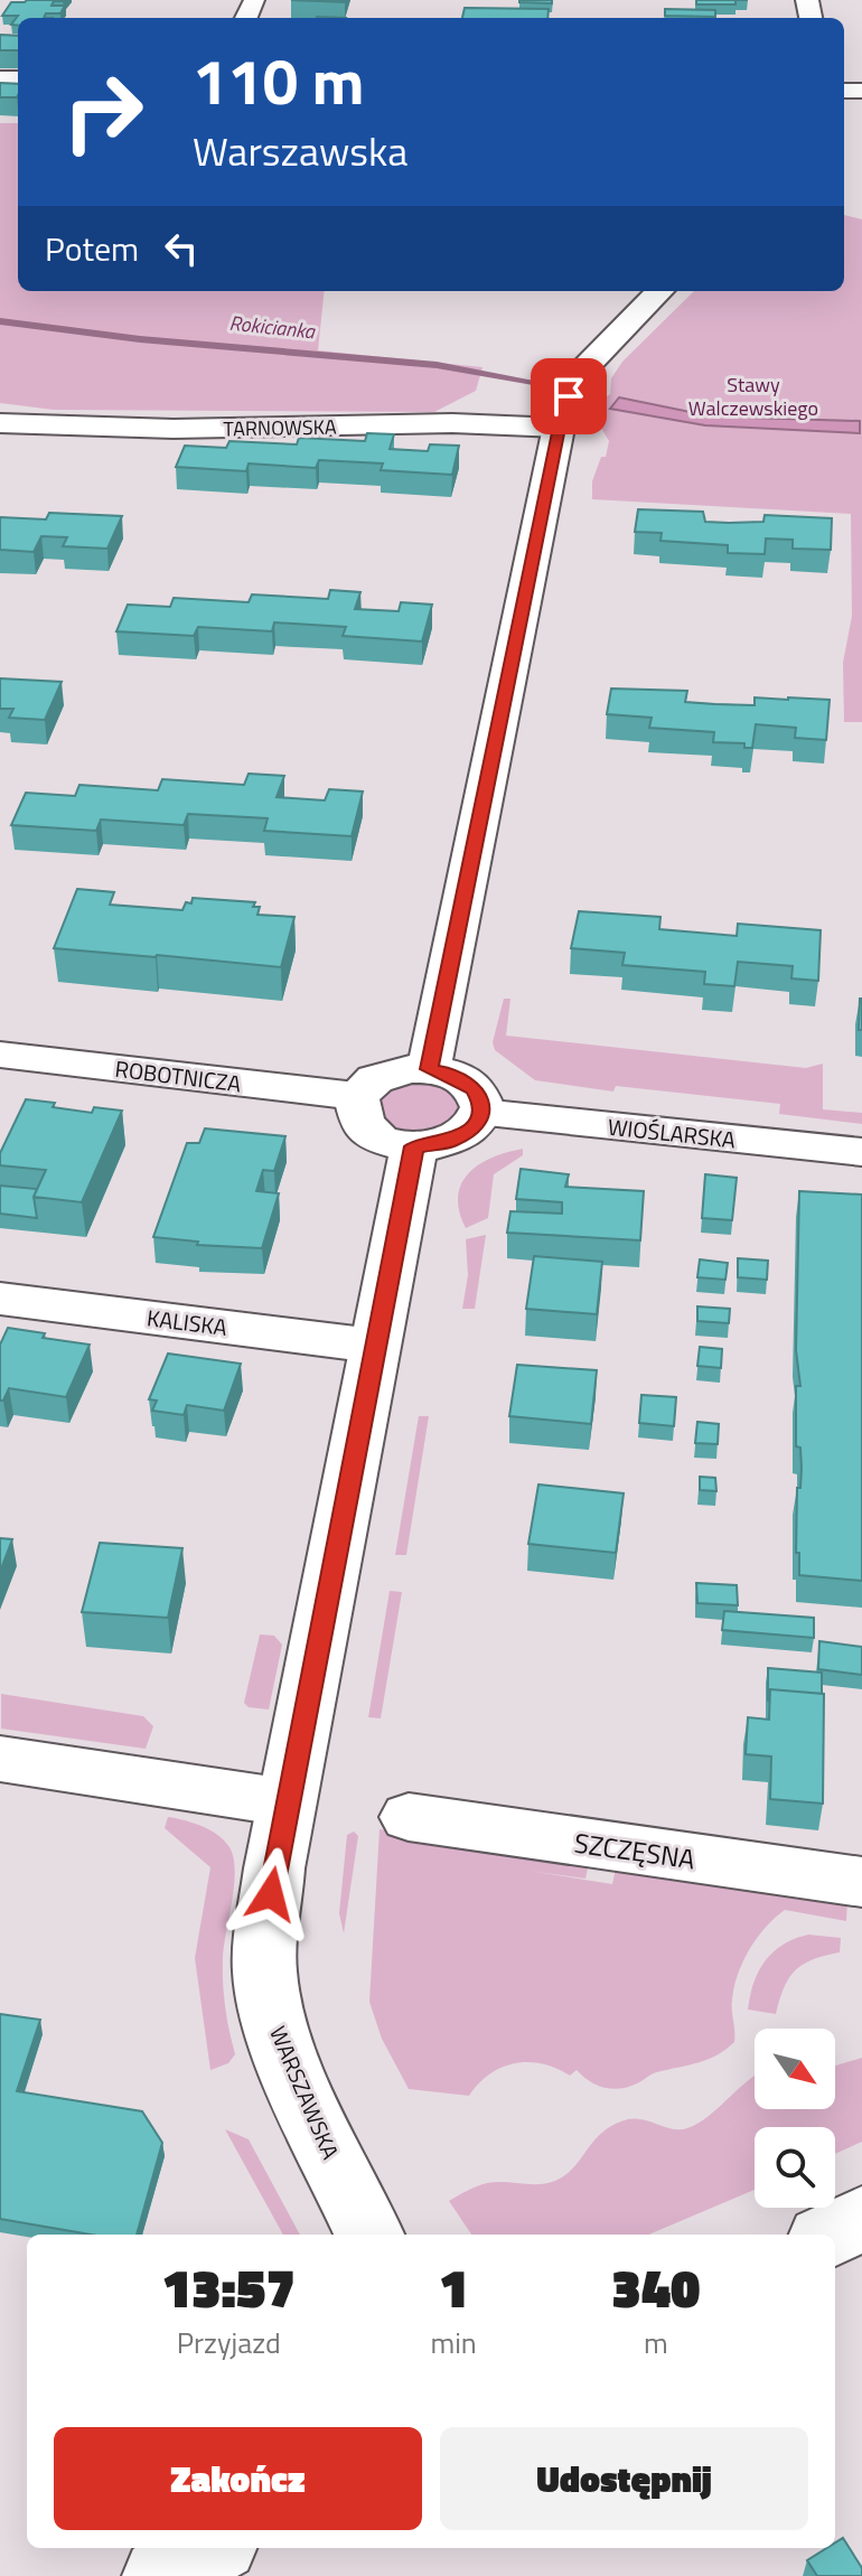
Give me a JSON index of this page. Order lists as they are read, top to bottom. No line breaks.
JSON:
{"streets":{"street":["TARNOWSKA","ROBOTNICZA","WIOŚLARSKA","KALISKA","SZCZĘSNA","WARSZAWSKA"]},"crossings":[["ROBOTNICZA","WIOŚLARSKA"],["ROBOTNICZA","WARSZAWSKA"],["WIOŚLARSKA","WARSZAWSKA"],["KALISKA","WARSZAWSKA"]],"water":["Rokicianka"],"parks":["Stawy Walczewskiego"],"north":"bottom right","page":{"turn":["110 m","Warszawska"],"then":"Potem","eta":["13:57","Przyjazd","1","min","340","m"],"buttons":["Zakończ","Udostępnij"]}}
